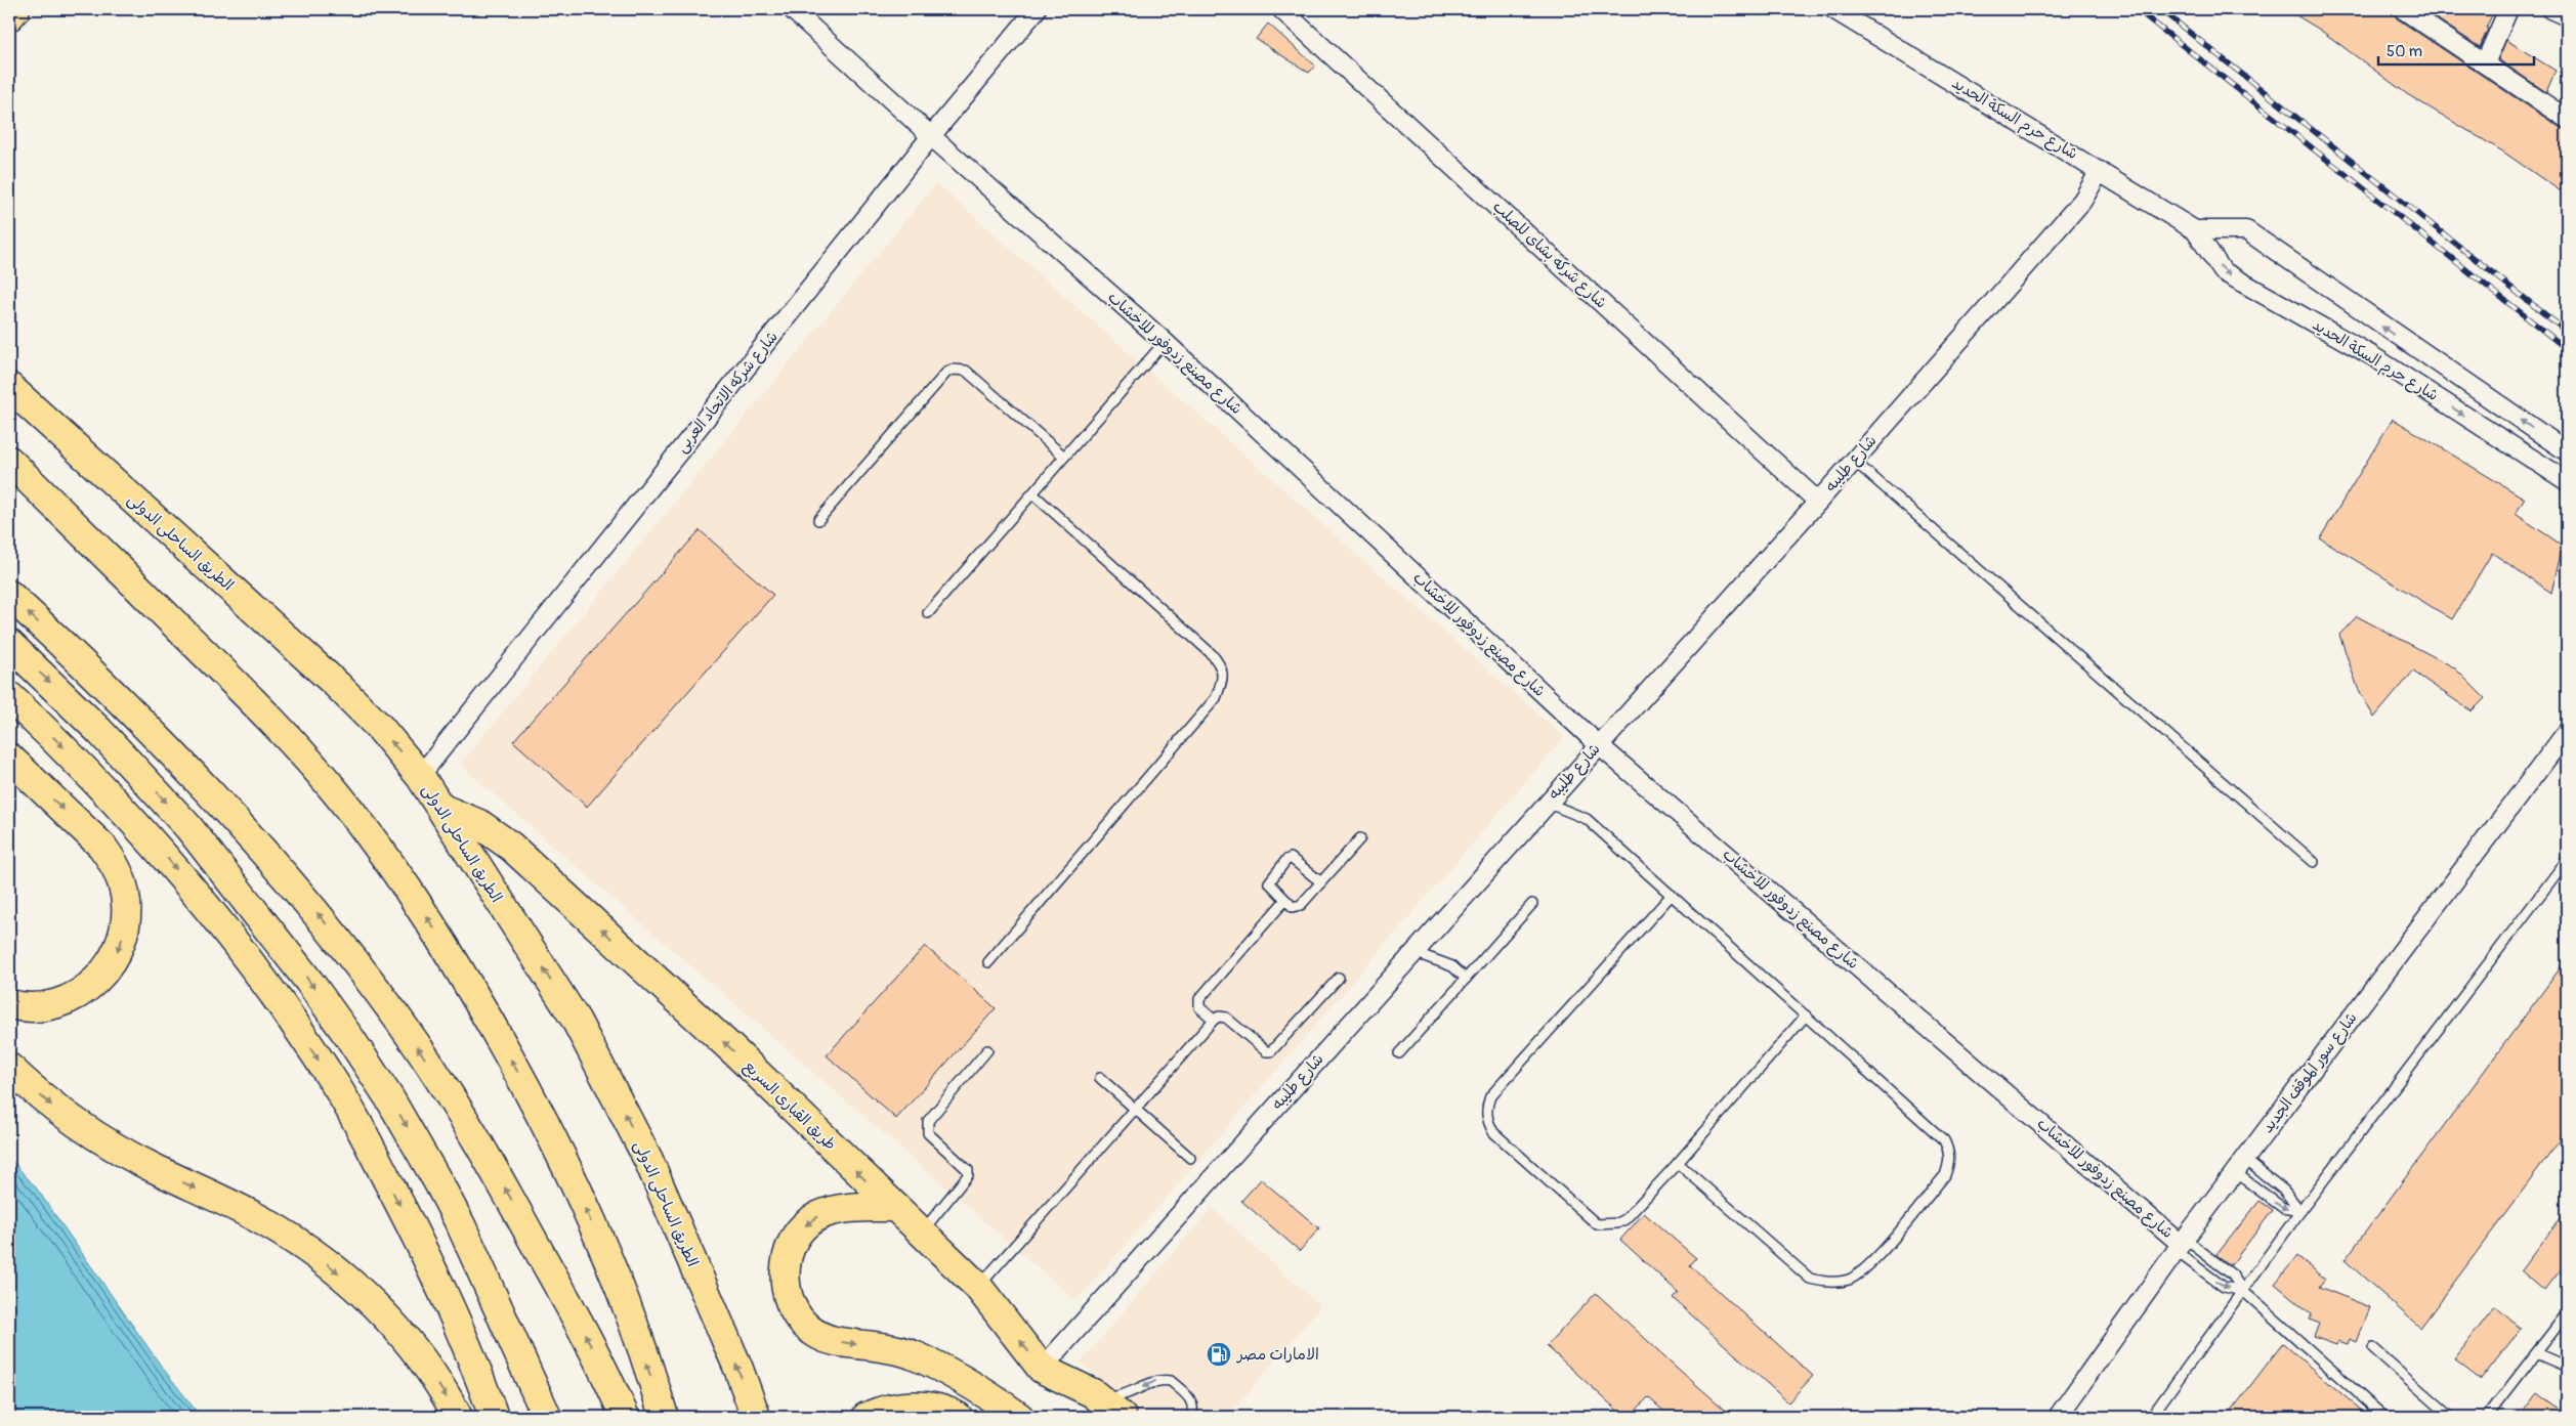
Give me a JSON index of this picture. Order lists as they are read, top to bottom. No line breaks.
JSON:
{"streets":{"main road":["الطريق الساحلى الدولى","طريق القبارى السريع"],"street":["شارع حرم السكة الحديد","شارع شركه بشاى للصلب","شارع مصنع زدوفور للاخشاب","شارع شركه الاتحاد العربى","شارع طليبه","شارع سور الموقف الجديد"]},"crossings":[["شارع حرم السكة الحديد","شارع طليبه"],["شارع شركه بشاى للصلب","شارع طليبه"],["شارع مصنع زدوفور للاخشاب","شارع شركه الاتحاد العربى"],["شارع مصنع زدوفور للاخشاب","شارع طليبه"],["شارع مصنع زدوفور للاخشاب","شارع سور الموقف الجديد"],["شارع شركه الاتحاد العربى","الطريق الساحلى الدولى"],["شارع طليبه","طريق القبارى السريع"],["الطريق الساحلى الدولى","طريق القبارى السريع"]],"places":{"fuel station":["الامارات مصر"]},"scale_bar":"50 m"}
